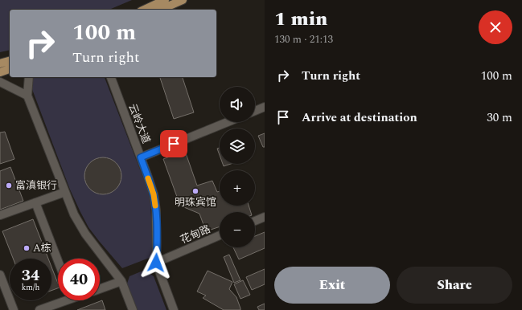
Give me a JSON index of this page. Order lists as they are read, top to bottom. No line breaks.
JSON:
{"streets":{"street":["云岭大道","花甸路"]},"crossings":[["云岭大道","花甸路"]],"places":["富滇银行","明珠宾馆","A栋"],"page":{"heading":["1 min","130 m · 21:13"],"turn":["100 m","Turn right"],"list":[{"name":"Turn right","value":"100 m"},{"name":"Arrive at destination","value":"30 m"}],"map_buttons":["+","−"],"speed":"34 km/h","limit":"40","buttons":["Exit","Share"]}}
